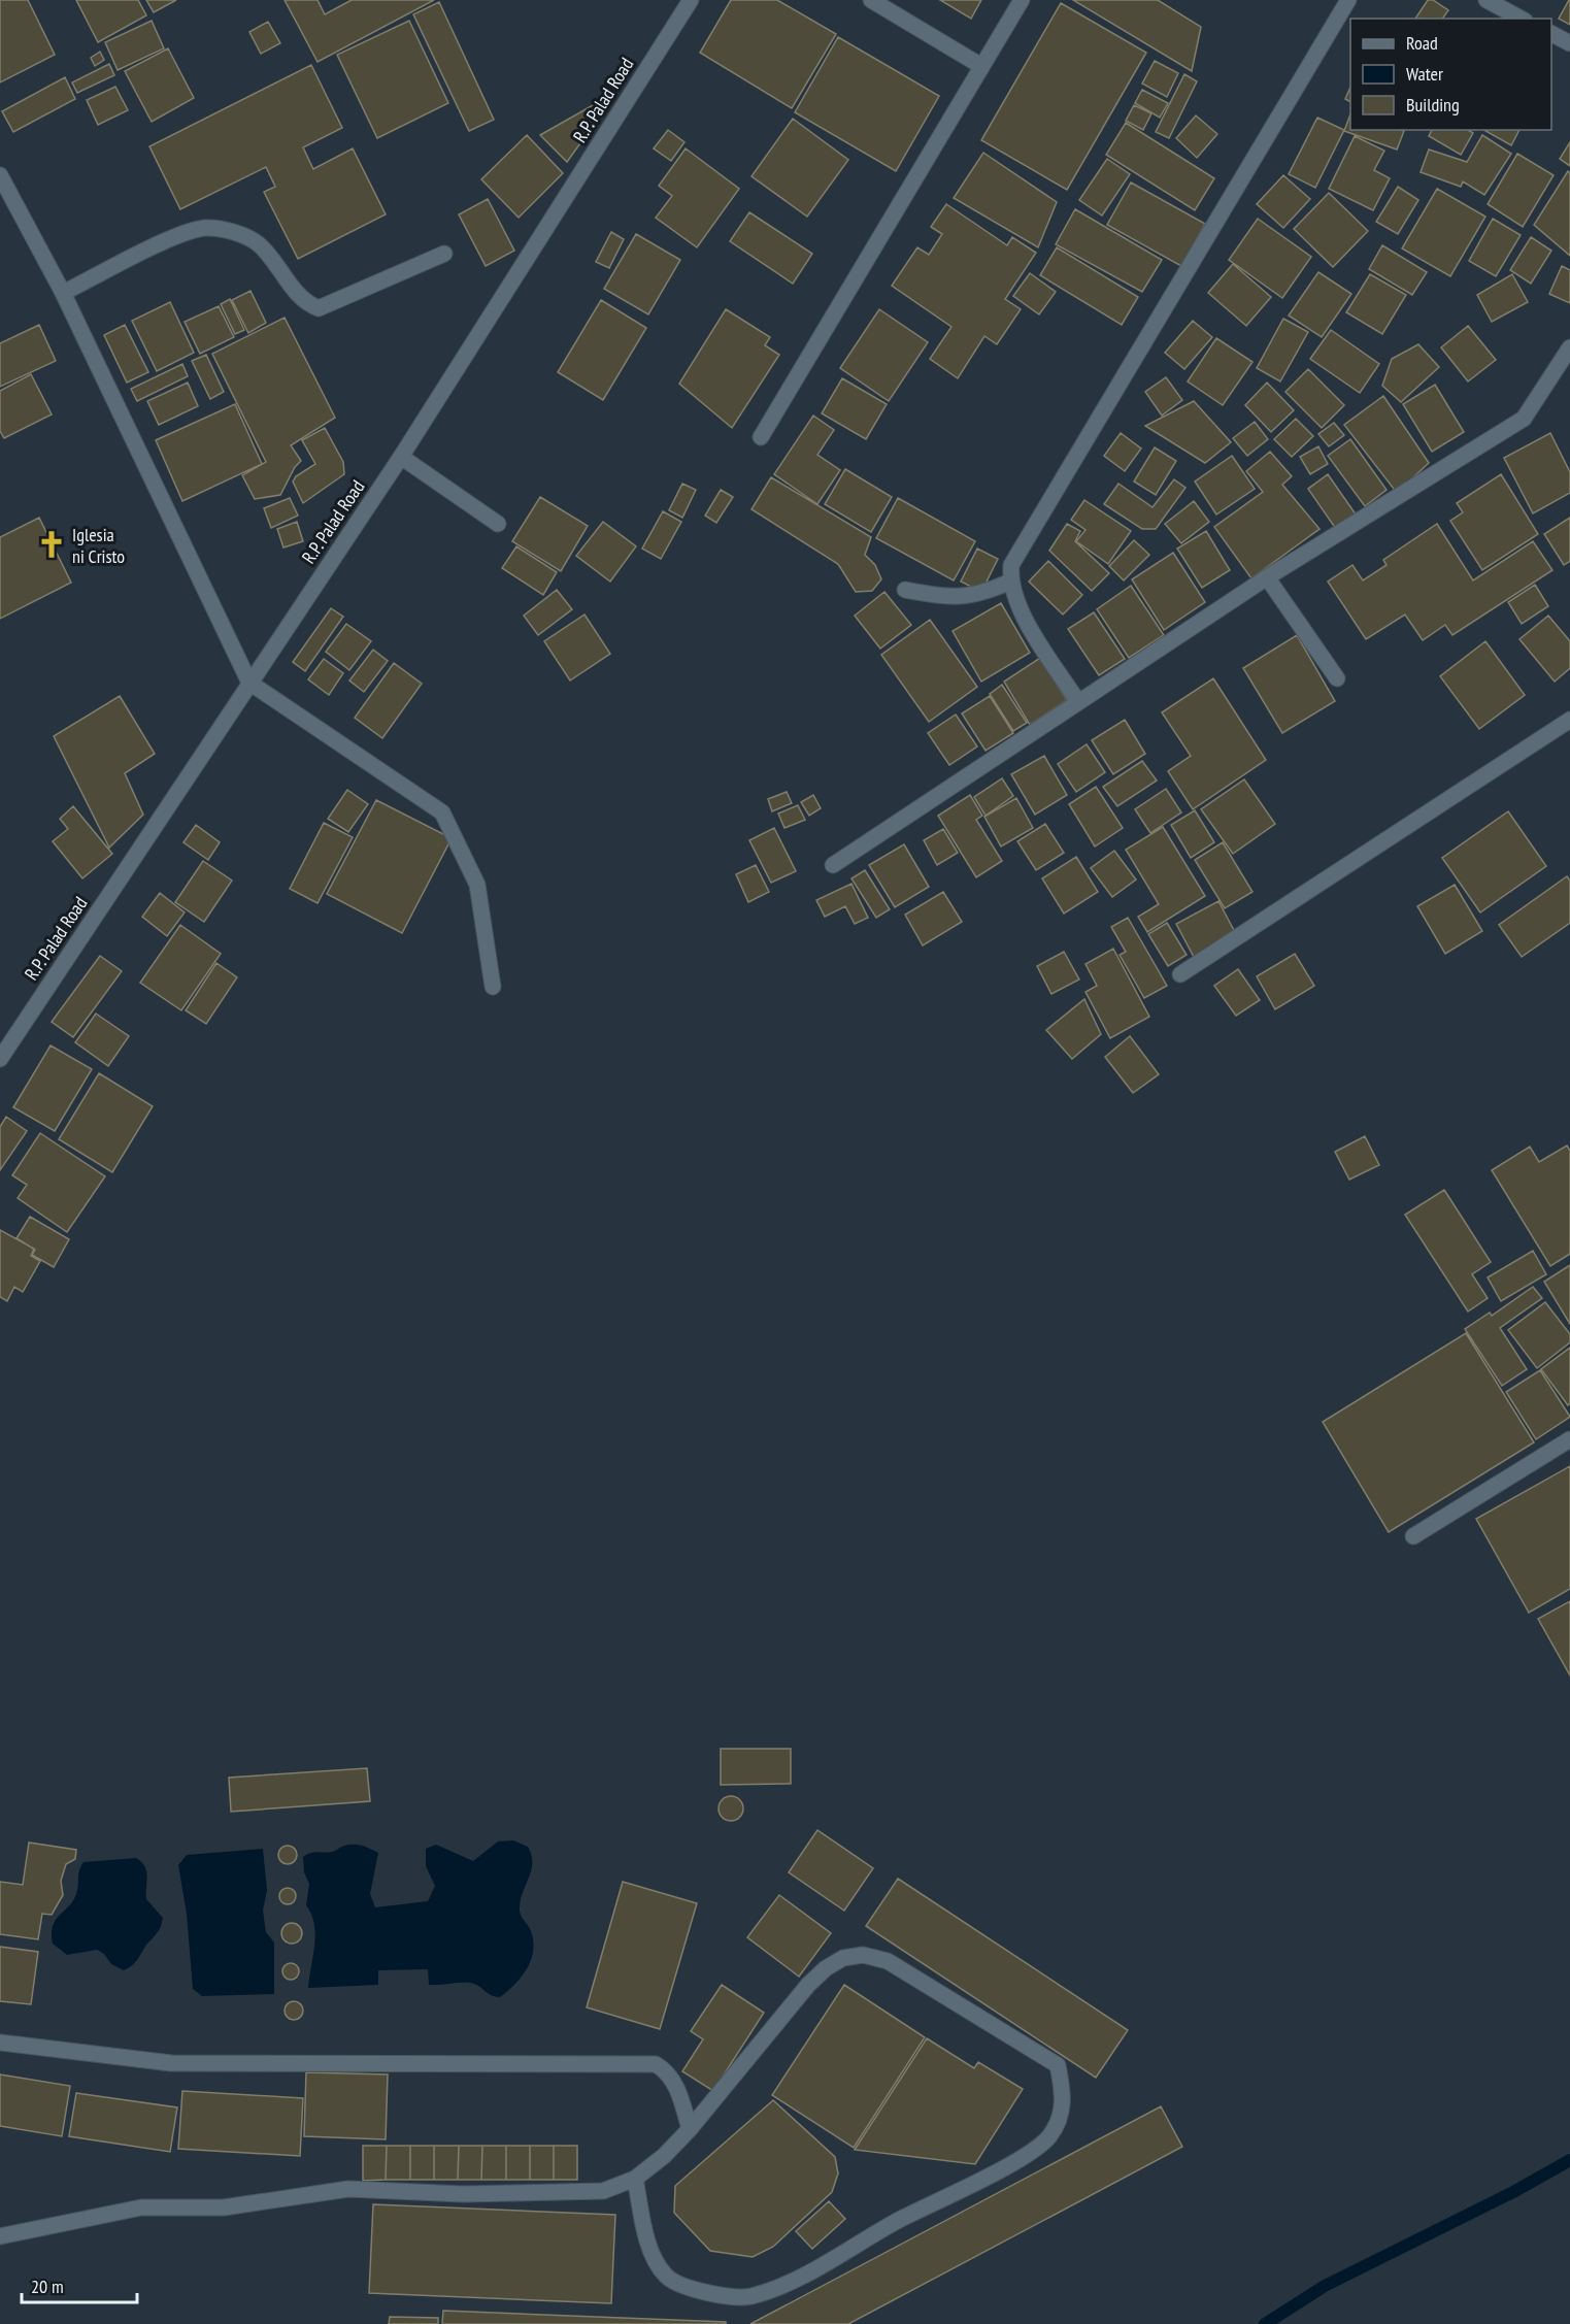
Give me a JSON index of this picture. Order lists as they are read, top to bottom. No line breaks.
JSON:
{"streets":{"street":["R.P. Palad Road"]},"places":{"church":["Iglesia ni Cristo"]},"legend":["Road","Water","Building"],"scale_bar":"20 m"}
